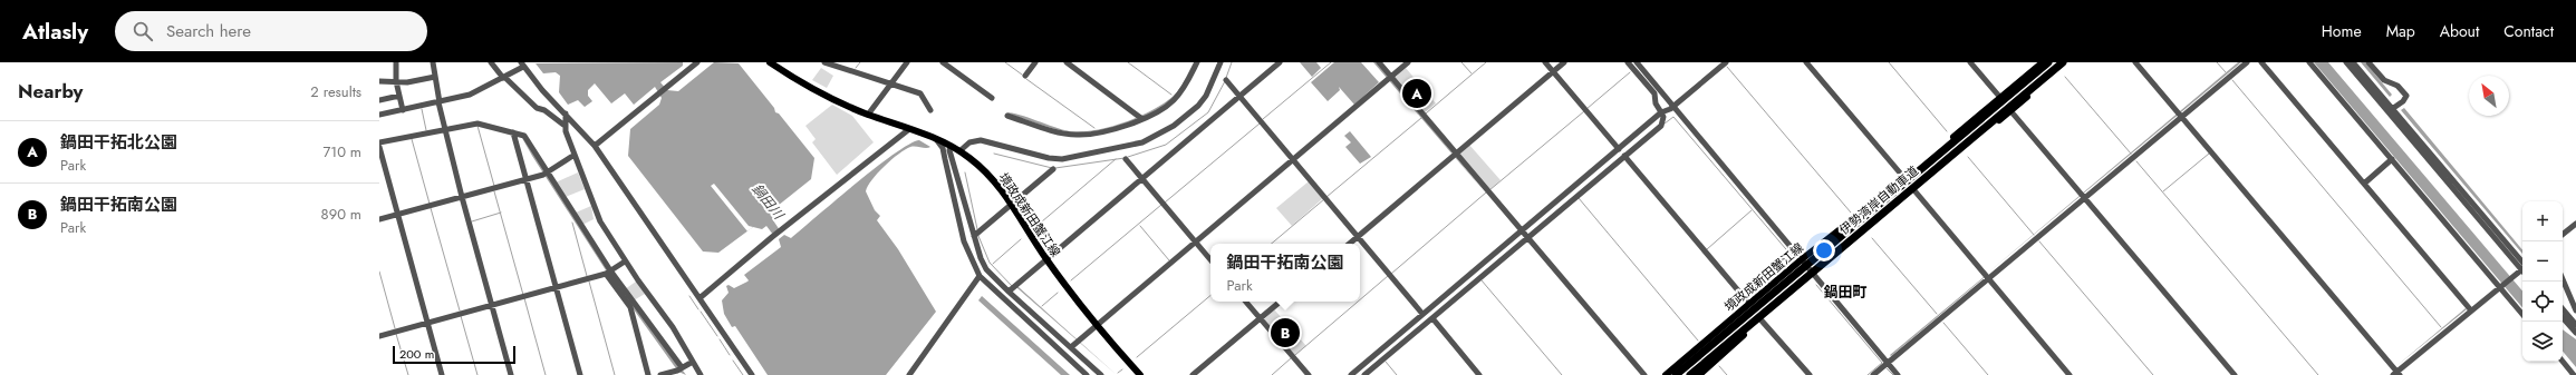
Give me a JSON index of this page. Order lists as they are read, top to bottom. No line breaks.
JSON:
{"streets":{"highway":["伊勢湾岸自動車道"],"main road":["境政成新田蟹江線"]},"districts":["鍋田町"],"water":["鍋田川"],"scale_bar":"200 m","north":"top left","page":{"header":"Atlasly","search":"Search here","nav":["Home","Map","About","Contact"],"heading":["Nearby","2 results"],"pins":["A","B"],"list":[{"mark":"A","name":"鍋田干拓北公園","note":"Park","value":"710 m"},{"mark":"B","name":"鍋田干拓南公園","note":"Park","value":"890 m"}],"map_buttons":["+","−"],"popup":["鍋田干拓南公園","Park"],"scale":"200 m"}}
